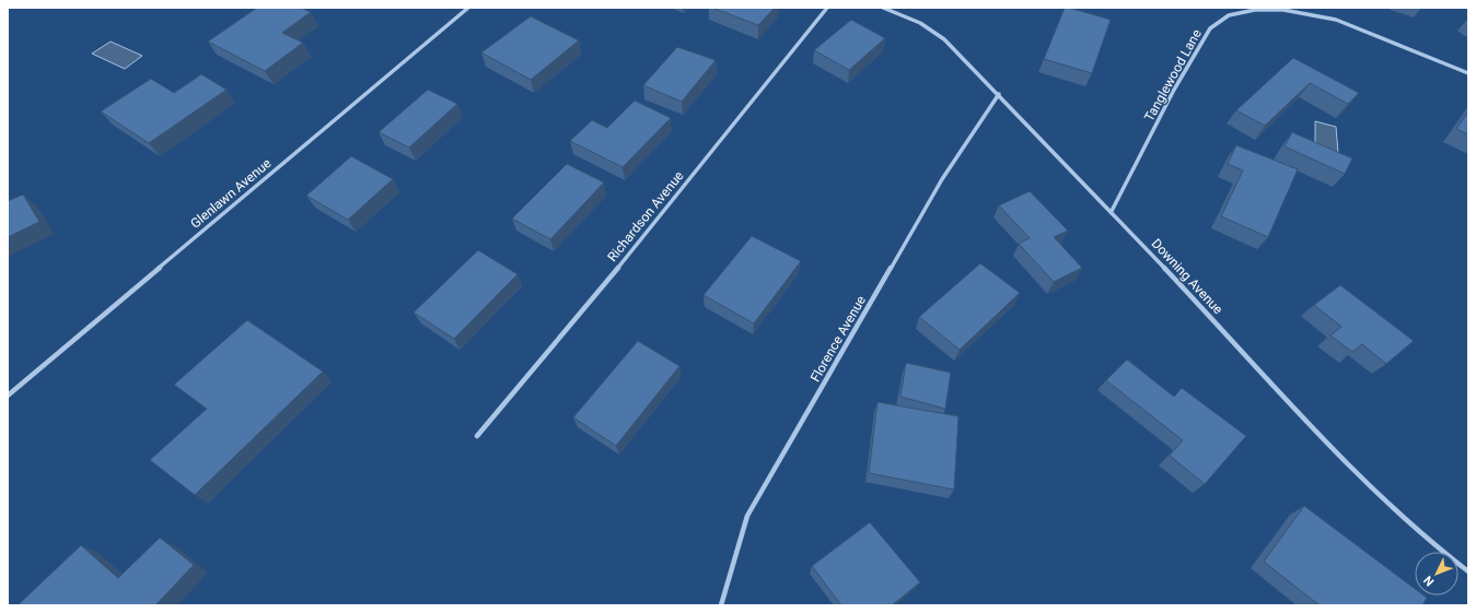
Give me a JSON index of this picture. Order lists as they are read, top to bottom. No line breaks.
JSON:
{"streets":{"street":["Tanglewood Lane","Glenlawn Avenue","Richardson Avenue","Downing Avenue","Florence Avenue"]},"crossings":[["Tanglewood Lane","Downing Avenue"],["Downing Avenue","Florence Avenue"]],"north":"bottom left"}
